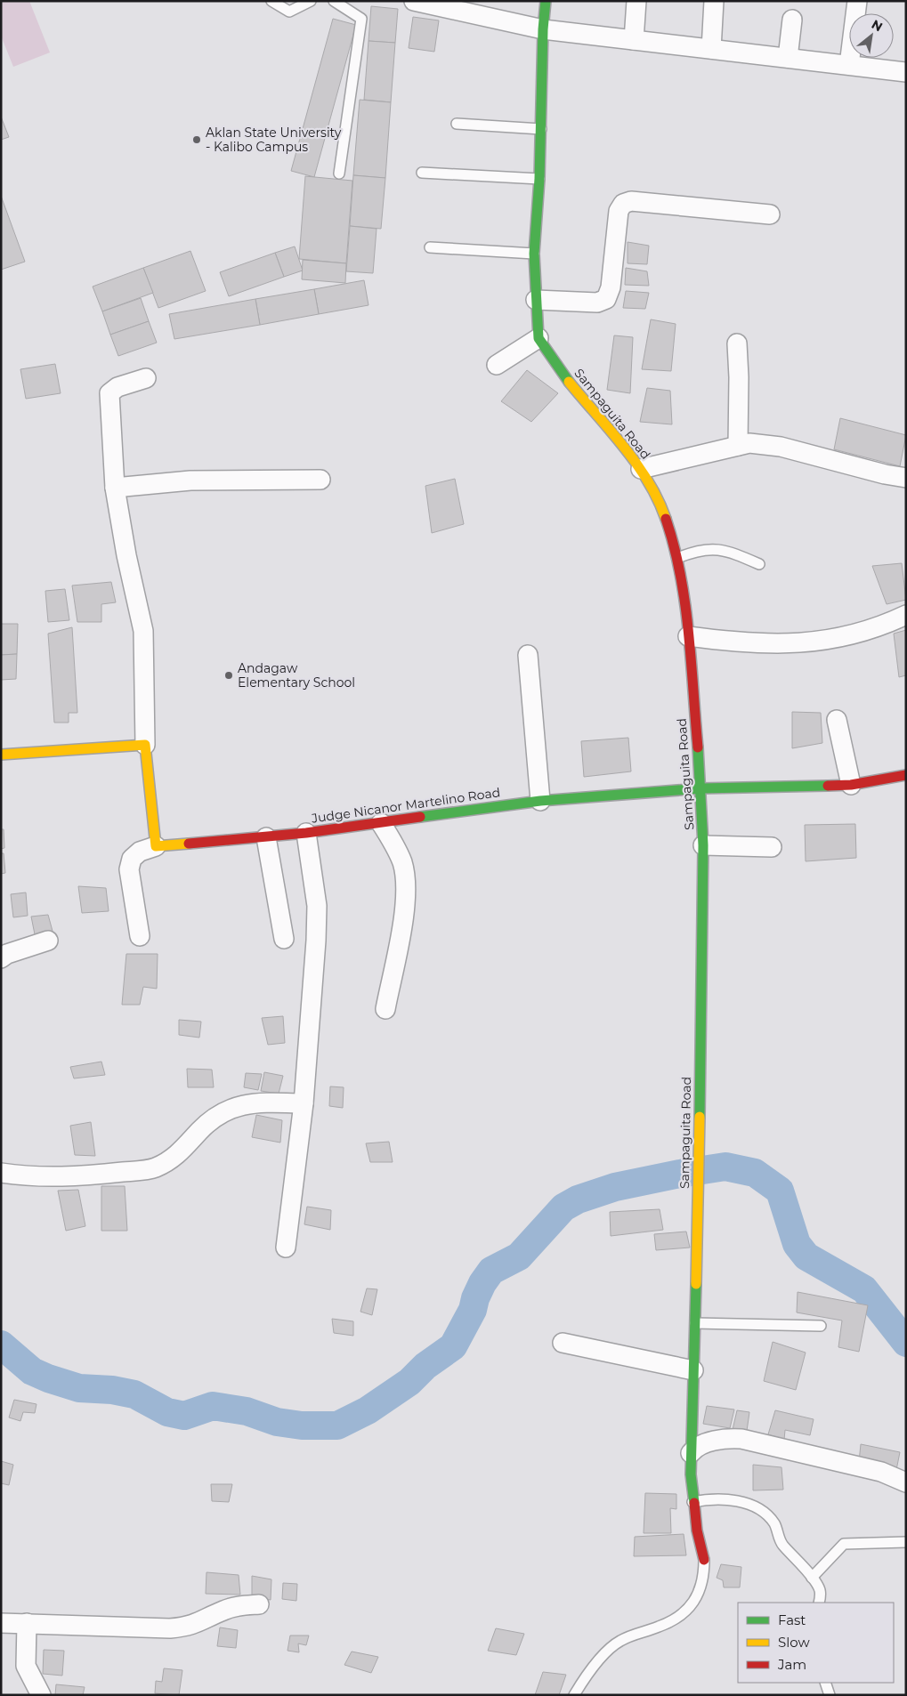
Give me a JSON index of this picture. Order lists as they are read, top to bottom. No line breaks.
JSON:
{"streets":{"street":["Sampaguita Road","Judge Nicanor Martelino Road"]},"crossings":[["Sampaguita Road","Judge Nicanor Martelino Road"]],"places":["Aklan State University - Kalibo Campus","Andagaw Elementary School"],"legend":["Fast","Slow","Jam"],"north":"top right"}
